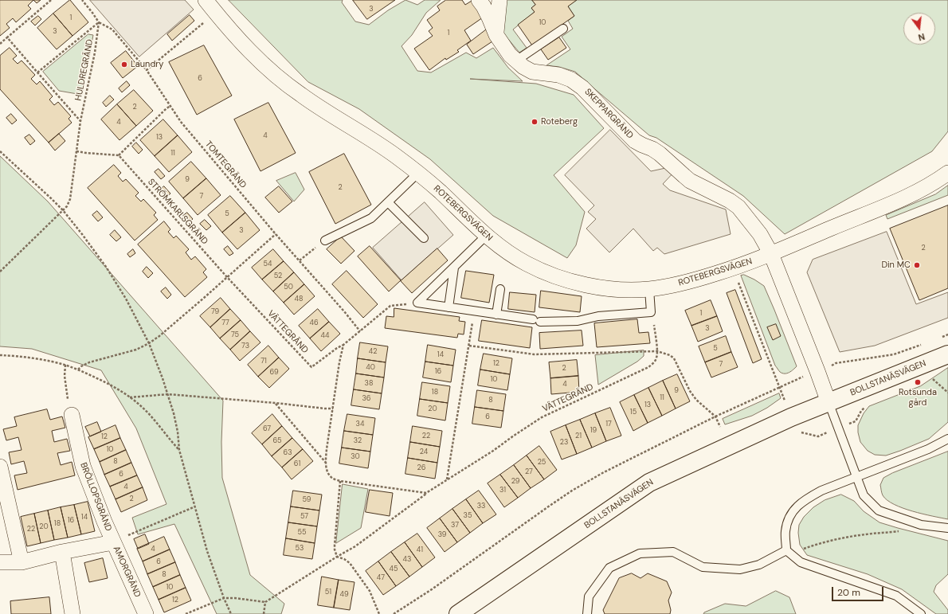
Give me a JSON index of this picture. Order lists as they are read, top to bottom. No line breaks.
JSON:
{"streets":{"street":["SKEPPARGRÄND","ROTEBERGSVÄGEN","BOLLSTANÄSVÄGEN","BRÖLLOPSGRÄND","AMORGRÄND"],"path":["HULDREGRÄND","TOMTEGRÄND","STRÖMKARLSGRÄND","VÄTTEGRÄND"]},"crossings":[["SKEPPARGRÄND","ROTEBERGSVÄGEN"],["TOMTEGRÄND","VÄTTEGRÄND"],["STRÖMKARLSGRÄND","VÄTTEGRÄND"],["BRÖLLOPSGRÄND","AMORGRÄND"]],"places":["Laundry","Roteberg","Din MC","Rotsunda gård"],"house_numbers":["3","1","10","3","1","6","2","4","4","13","11","9","2","7","5","3","2","54","52","50","48","79","1","77","46","3","75","44","73","5","42","14","71","12","7","40","2","16","69","10","38","4","9","18","11","36","8","13","20","15","6","34","17","67","19","22","21","12","65","32","23","10","24","63","30","8","25","61","26","27","6","29","4","31","2","59","33","35","57","14","16","18","37","20","22","55","39","53","4","41","43","6","45","8","47","10","51","49","12"],"scale_bar":"20 m","north":"bottom"}
